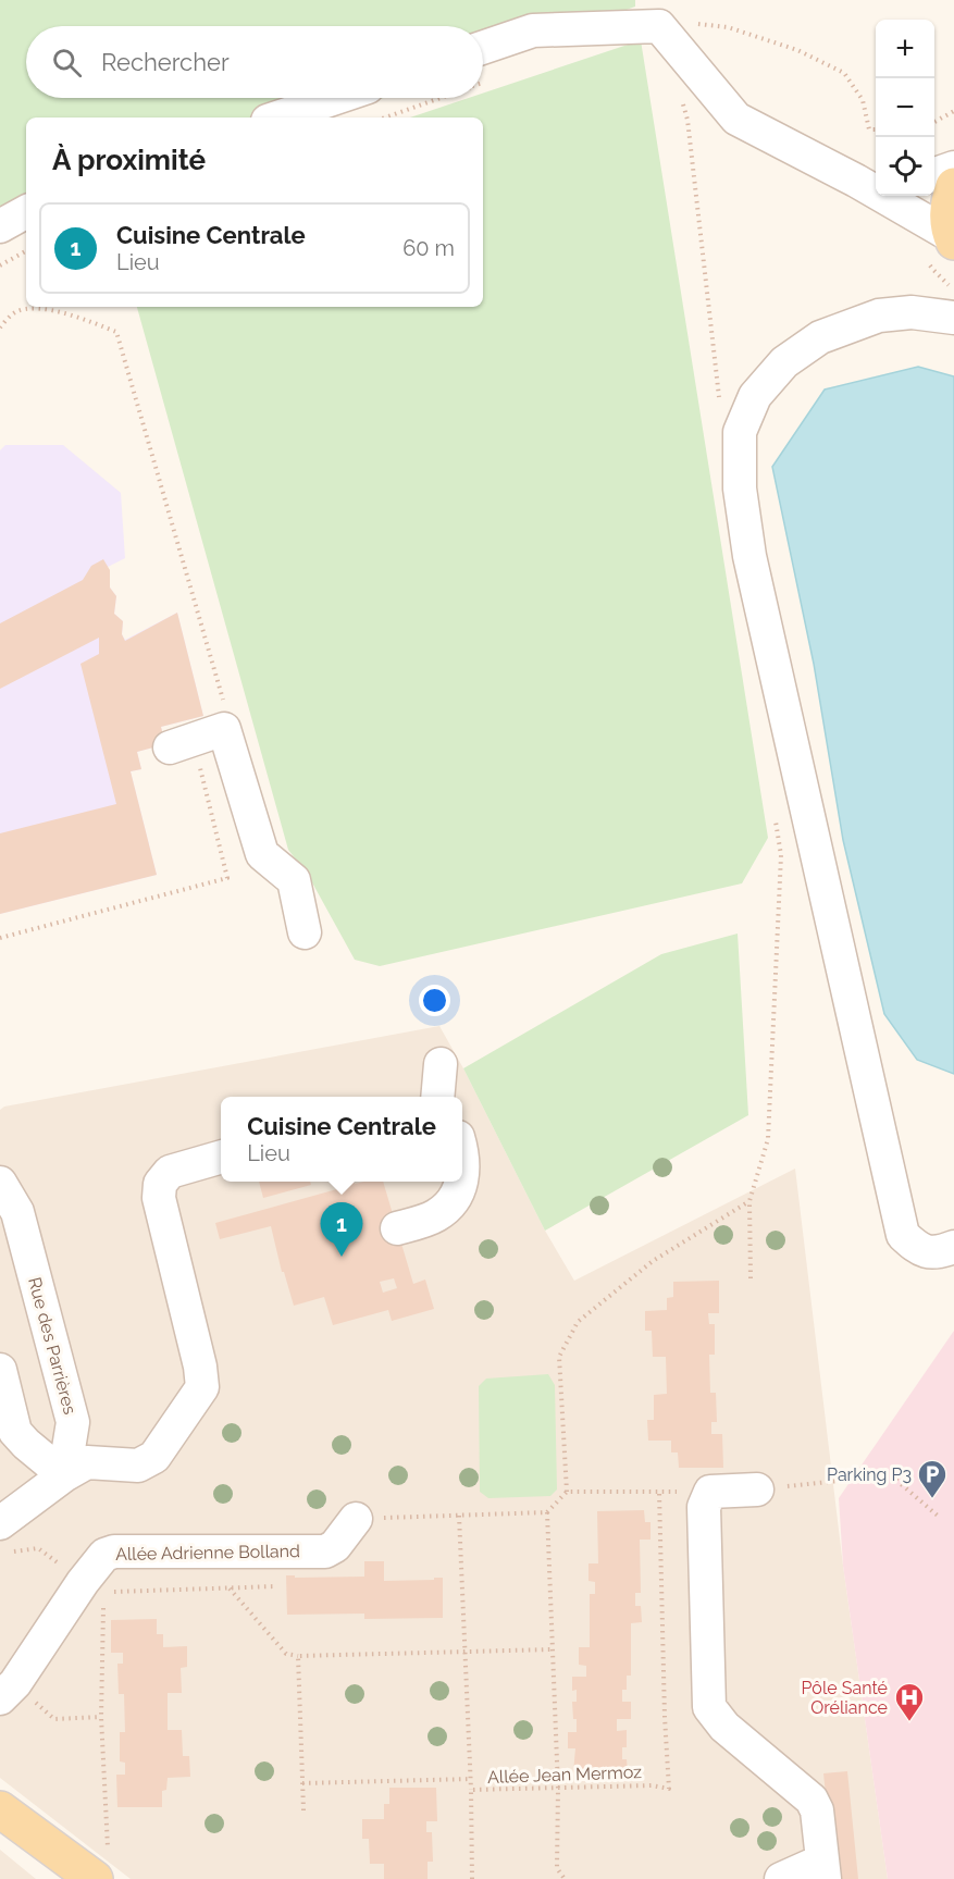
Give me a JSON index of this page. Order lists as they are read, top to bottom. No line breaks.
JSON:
{"streets":{"street":["Rue des Parrières","Allée Adrienne Bolland"],"path":["Allée Jean Mermoz"]},"places":{"parking":["Parking P3"],"hospital":["Pôle Santé Oréliance"]},"page":{"map_buttons":["+","−"],"search":"Rechercher","heading":"À proximité","list":[{"mark":"1","name":"Cuisine Centrale","note":"Lieu","value":"60 m"}],"popup":["Cuisine Centrale","Lieu"],"pins":"1"}}
